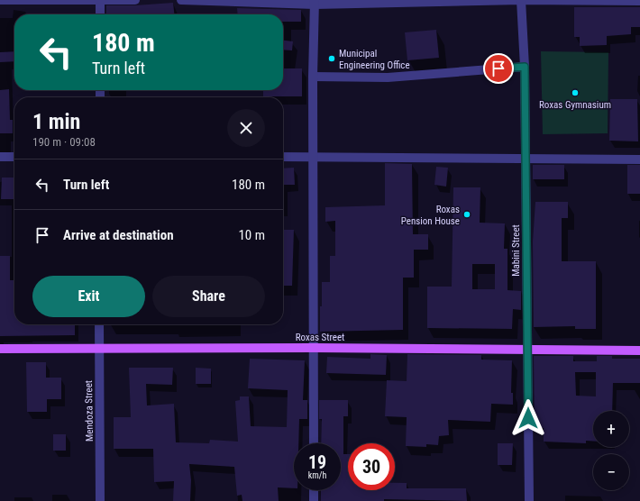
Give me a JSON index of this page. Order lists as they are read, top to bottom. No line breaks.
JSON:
{"streets":{"main road":["Roxas Street"],"street":["Mabini Street","Mendoza Street"]},"crossings":[["Mabini Street","Roxas Street"],["Roxas Street","Mendoza Street"]],"places":["Municipal Engineering Office","Roxas Gymnasium","Roxas Pension House"],"page":{"turn":["180 m","Turn left"],"heading":["1 min","190 m · 09:08"],"list":[{"name":"Turn left","value":"180 m"},{"name":"Arrive at destination","value":"10 m"}],"buttons":["Exit","Share"],"map_buttons":["+","−"],"speed":"19 km/h","limit":"30"}}
